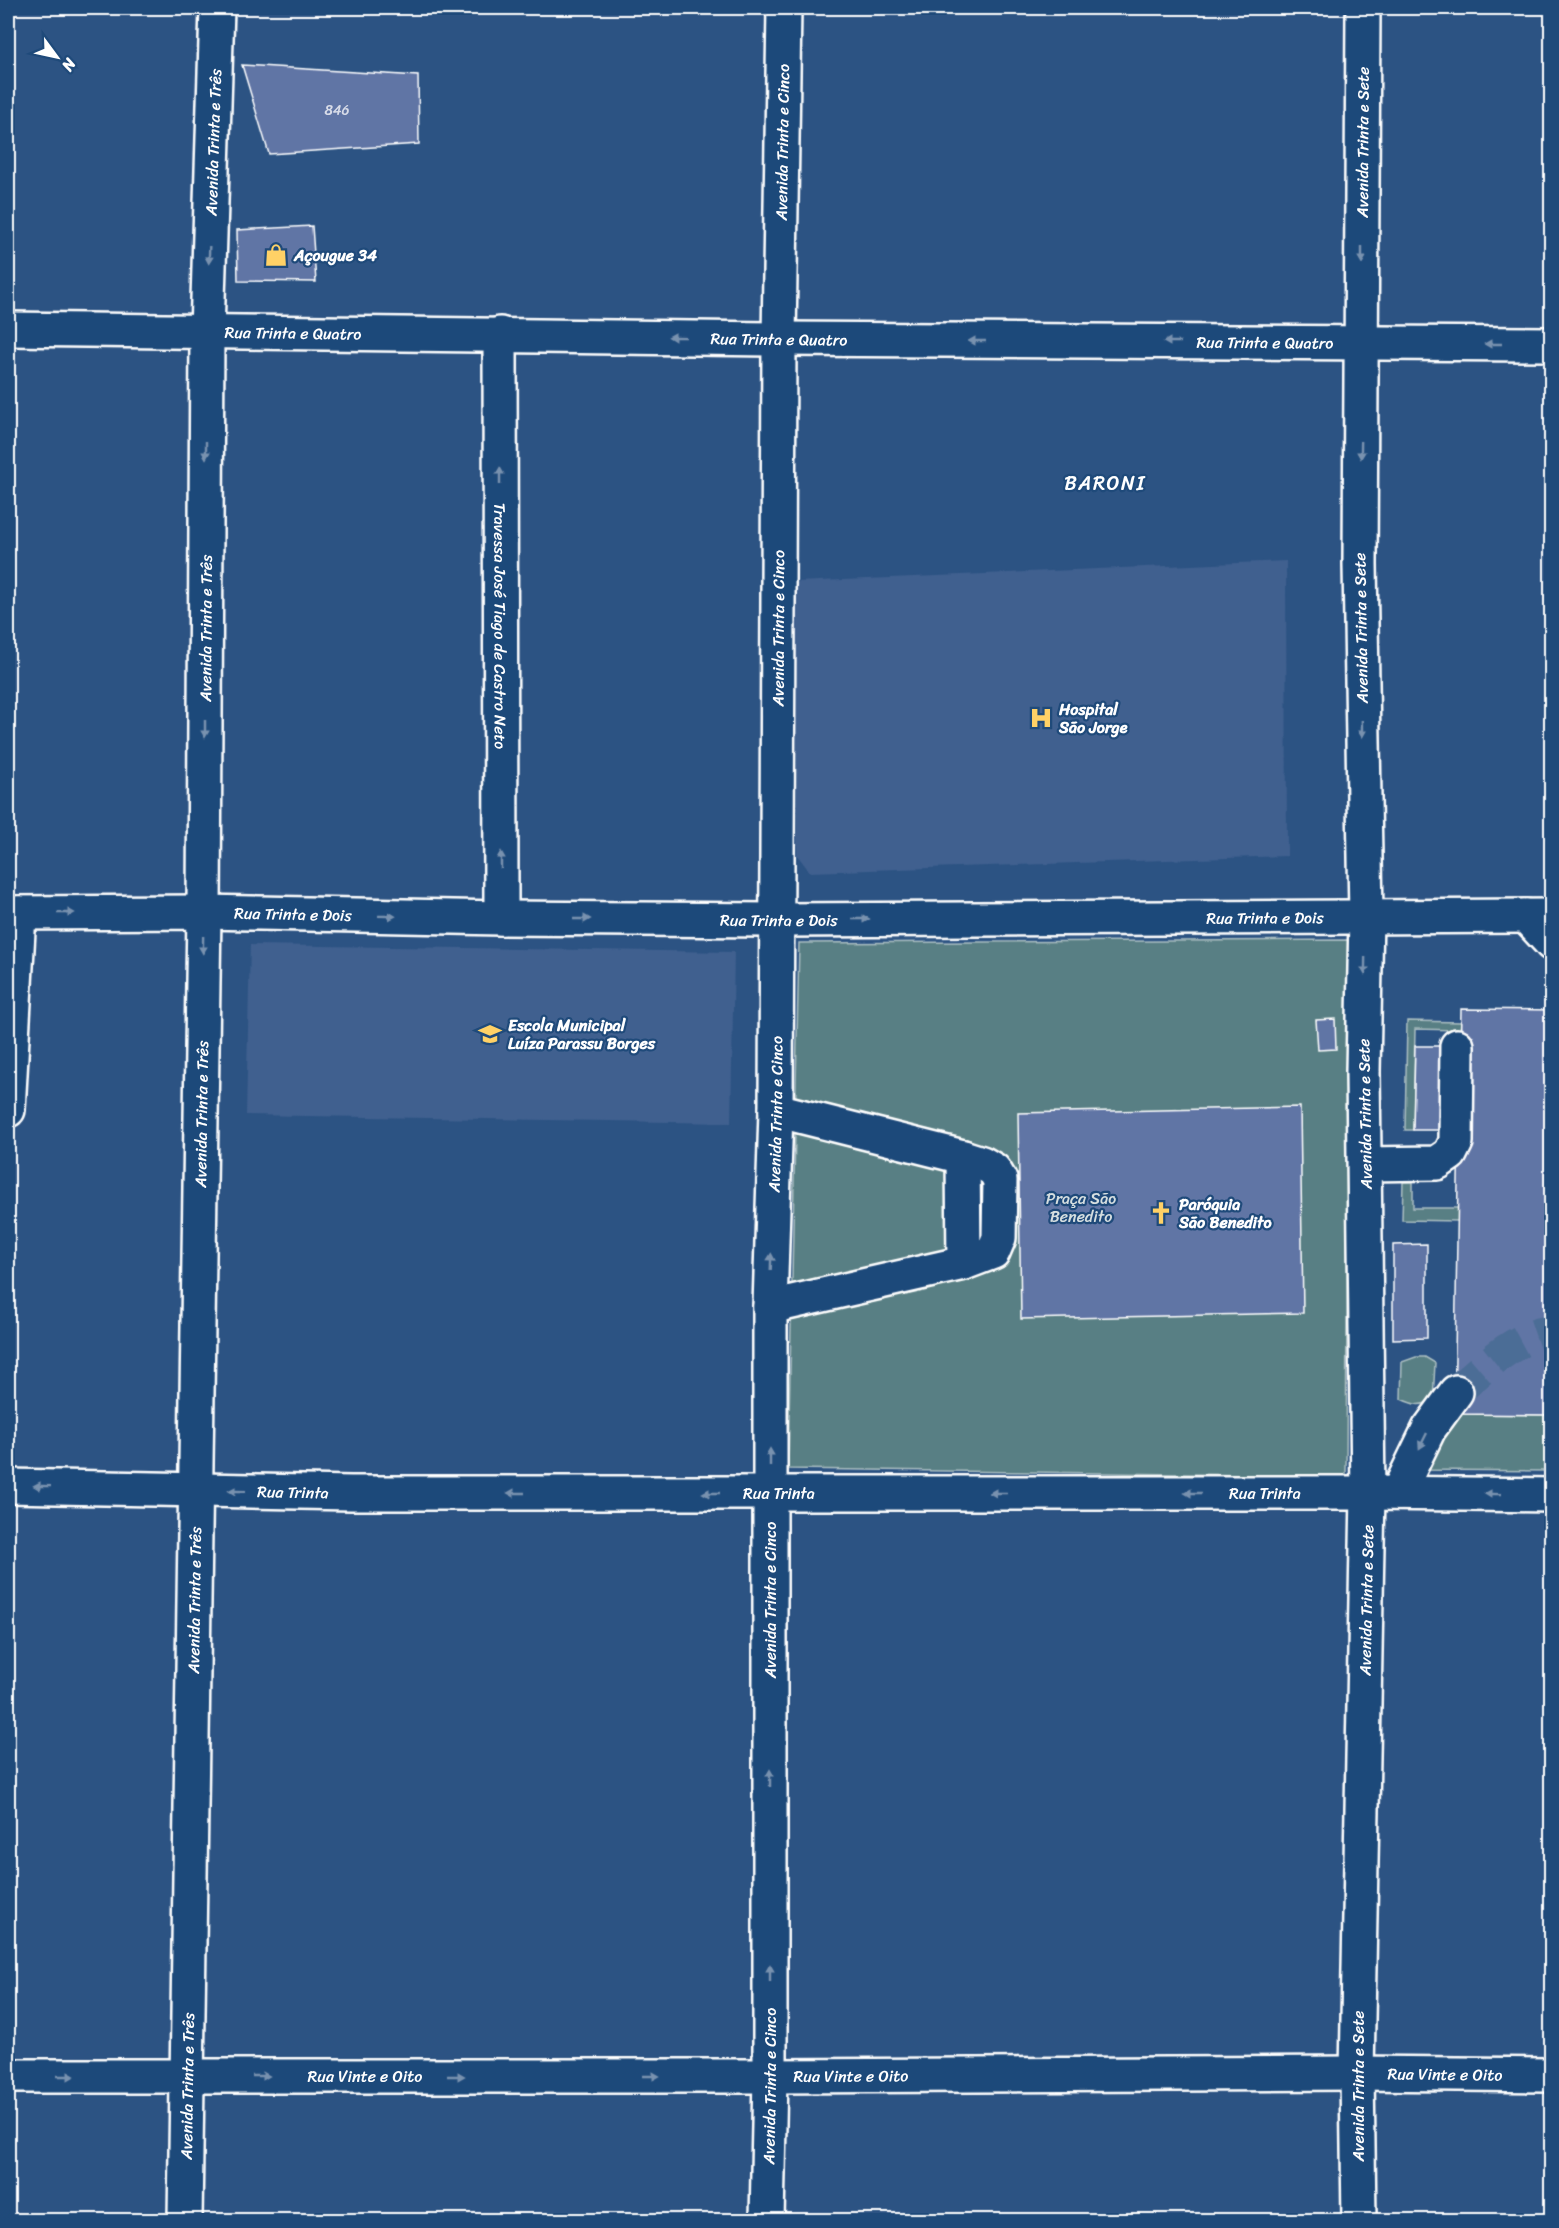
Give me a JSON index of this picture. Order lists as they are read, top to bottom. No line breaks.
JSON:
{"streets":{"street":["Avenida Trinta e Três","Avenida Trinta e Cinco","Avenida Trinta e Sete","Rua Trinta e Quatro","Travessa José Tiago de Castro Neto","Rua Trinta e Dois","Rua Trinta","Rua Vinte e Oito"]},"crossings":[["Avenida Trinta e Três","Rua Trinta e Quatro"],["Avenida Trinta e Três","Rua Trinta e Dois"],["Avenida Trinta e Três","Rua Trinta"],["Avenida Trinta e Três","Rua Vinte e Oito"],["Avenida Trinta e Cinco","Rua Trinta e Quatro"],["Avenida Trinta e Cinco","Rua Trinta e Dois"],["Avenida Trinta e Cinco","Rua Trinta"],["Avenida Trinta e Cinco","Rua Vinte e Oito"],["Avenida Trinta e Sete","Rua Trinta e Quatro"],["Avenida Trinta e Sete","Rua Trinta e Dois"],["Avenida Trinta e Sete","Rua Trinta"],["Avenida Trinta e Sete","Rua Vinte e Oito"],["Rua Trinta e Quatro","Travessa José Tiago de Castro Neto"],["Travessa José Tiago de Castro Neto","Rua Trinta e Dois"]],"one_way":["Avenida Trinta e Três","Avenida Trinta e Cinco","Avenida Trinta e Sete","Rua Trinta e Quatro","Travessa José Tiago de Castro Neto","Rua Trinta e Dois","Rua Trinta","Rua Vinte e Oito"],"districts":["BARONI"],"parks":["Praça São Benedito"],"places":{"shop":["Açougue 34"],"hospital":["Hospital São Jorge"],"school or university":["Escola Municipal Luíza Parassu Borges"],"church":["Paróquia São Benedito"]},"house_numbers":["846"],"north":"bottom right"}
